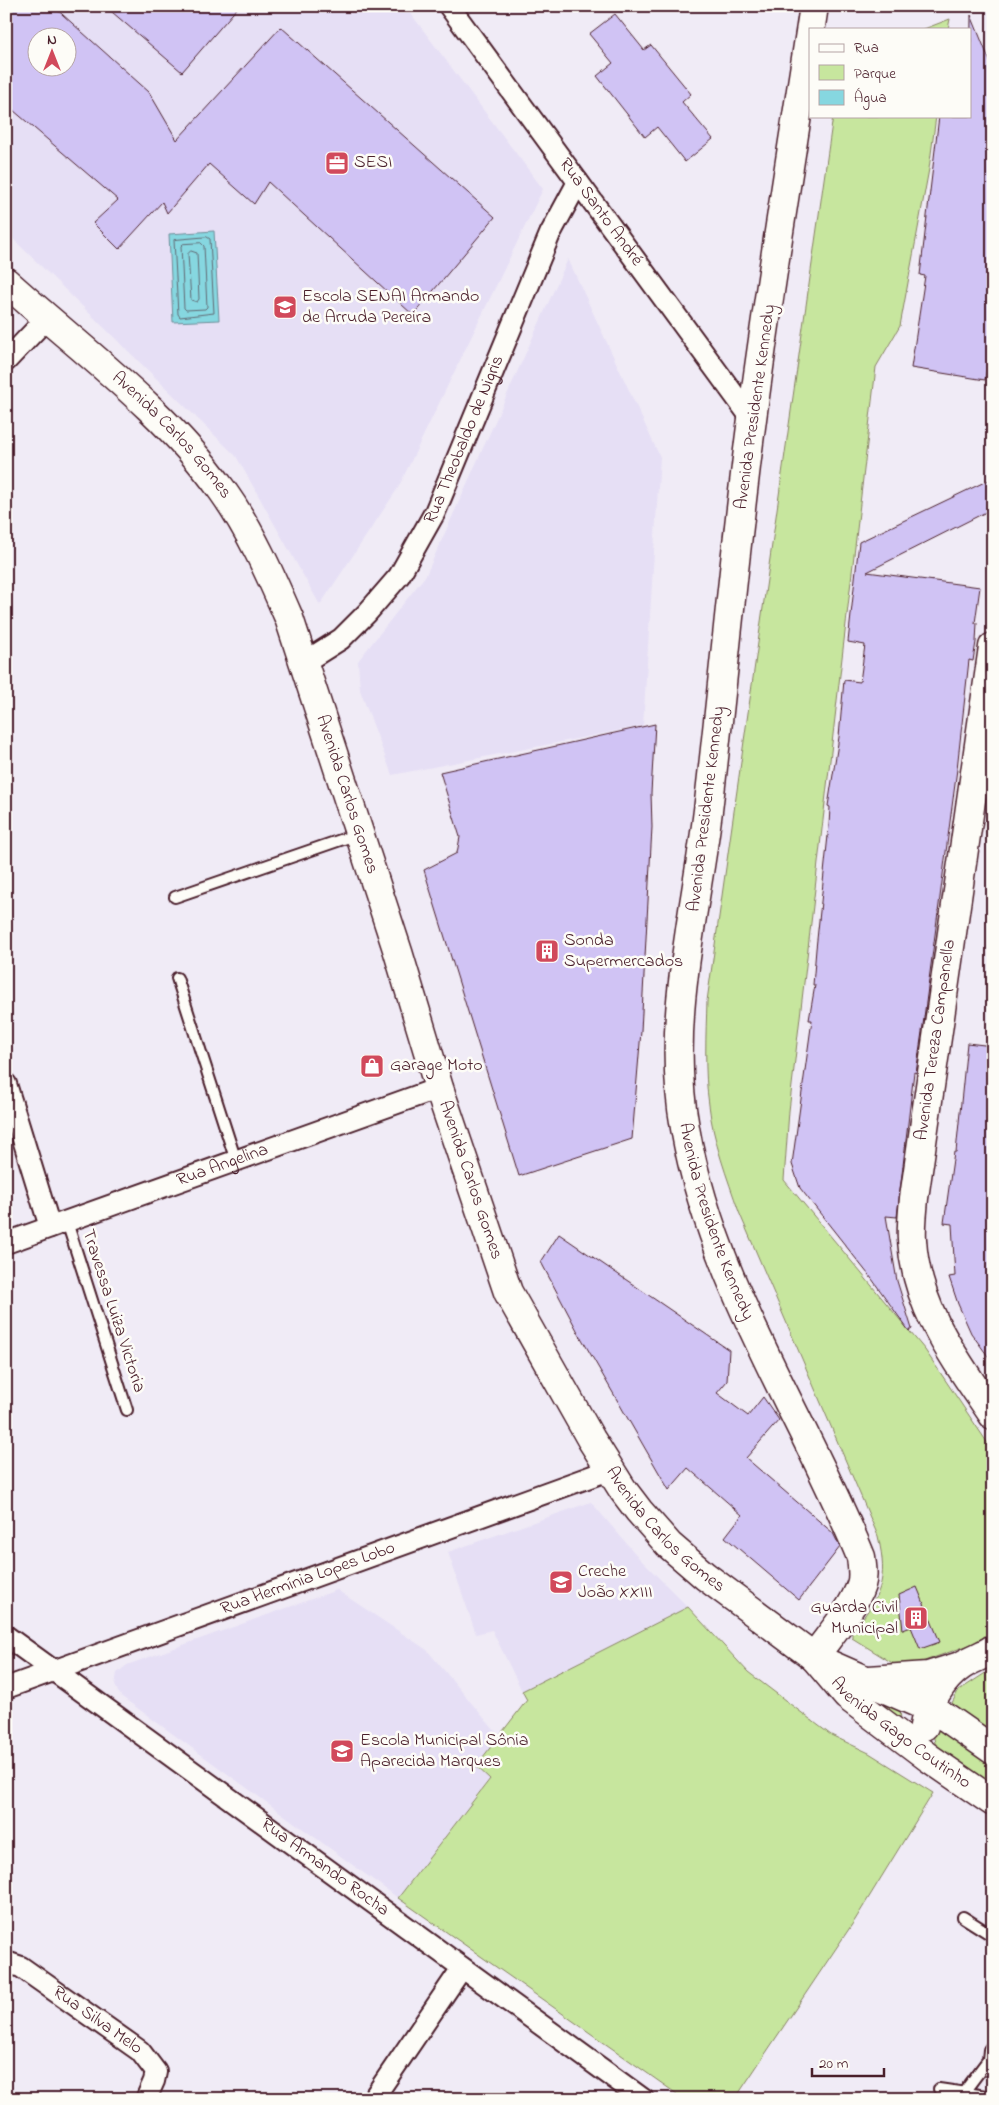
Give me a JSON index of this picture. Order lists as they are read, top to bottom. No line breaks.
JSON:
{"streets":{"main road":["Avenida Presidente Kennedy","Avenida Carlos Gomes","Avenida Tereza Campanella","Avenida Gago Coutinho"],"street":["Rua Santo André","Rua Theobaldo de Nigris","Rua Angelina","Rua Hermínia Lopes Lobo","Rua Armando Rocha","Rua Silva Melo"],"lane":["Travessa Luiza Victoria"]},"crossings":[["Rua Santo André","Avenida Presidente Kennedy"],["Rua Santo André","Rua Theobaldo de Nigris"],["Avenida Presidente Kennedy","Avenida Carlos Gomes"],["Avenida Presidente Kennedy","Avenida Gago Coutinho"],["Avenida Carlos Gomes","Rua Theobaldo de Nigris"],["Avenida Carlos Gomes","Rua Angelina"],["Avenida Carlos Gomes","Rua Hermínia Lopes Lobo"],["Avenida Carlos Gomes","Avenida Gago Coutinho"],["Rua Angelina","Travessa Luiza Victoria"],["Rua Hermínia Lopes Lobo","Rua Armando Rocha"]],"places":{"office":["SESI"],"school or university":["Escola SENAI Armando de Arruda Pereira","Creche João XXIII","Escola Municipal Sônia Aparecida Marques"],"building":["Sonda Supermercados","Guarda Civil Municipal"],"shop":["Garage Moto"]},"legend":["Rua","Parque","Água"],"scale_bar":"20 m","north":"top"}
